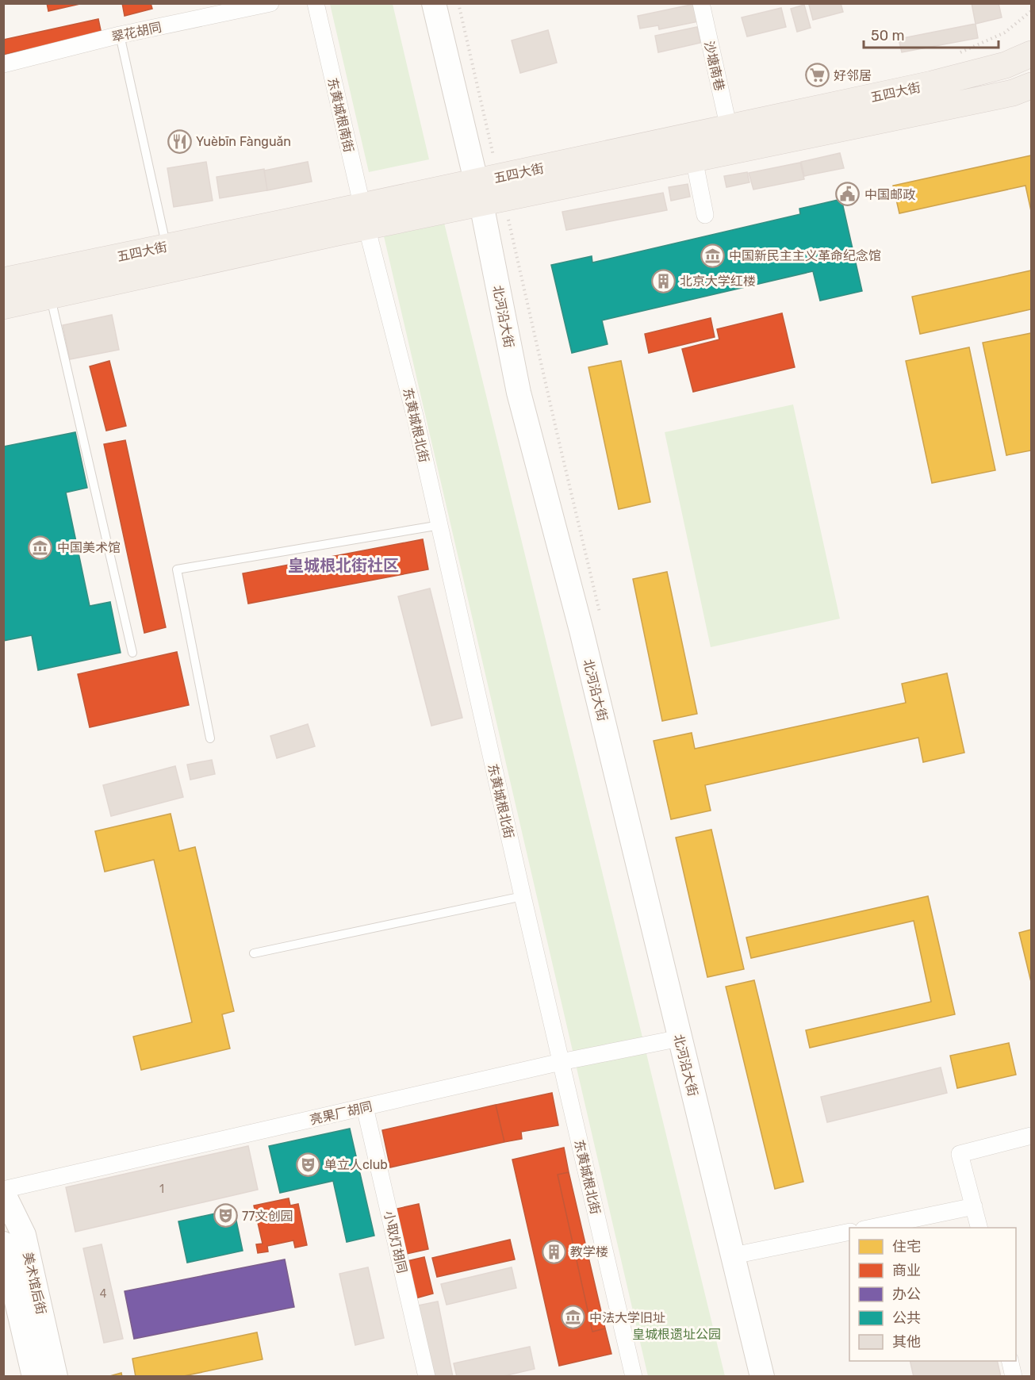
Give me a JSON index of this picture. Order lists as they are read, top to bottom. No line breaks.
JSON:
{"streets":{"main road":["五四大街","北河沿大街","美术馆后街"],"street":["翠花胡同","沙塘南巷","东黄城根南街","东黄城根北街","亮果厂胡同","小取灯胡同"]},"crossings":[["沙塘南巷","五四大街"],["五四大街","东黄城根南街"],["五四大街","北河沿大街"],["五四大街","东黄城根北街"],["东黄城根南街","东黄城根北街"],["北河沿大街","亮果厂胡同"],["东黄城根北街","亮果厂胡同"],["亮果厂胡同","小取灯胡同"],["亮果厂胡同","美术馆后街"]],"districts":["皇城根北街社区"],"parks":["皇城根遗址公园"],"places":{"supermarket":["好邻居"],"restaurant":["Yuèbīn Fànguǎn"],"public building":["中国邮政"],"museum":["中国新民主主义革命纪念馆","中国美术馆","中法大学旧址"],"building":["北京大学红楼","教学楼"],"theatre":["单立人club","77文创园"]},"house_numbers":["1","4"],"legend":["住宅","商业","办公","公共","其他"],"scale_bar":"50 m"}
